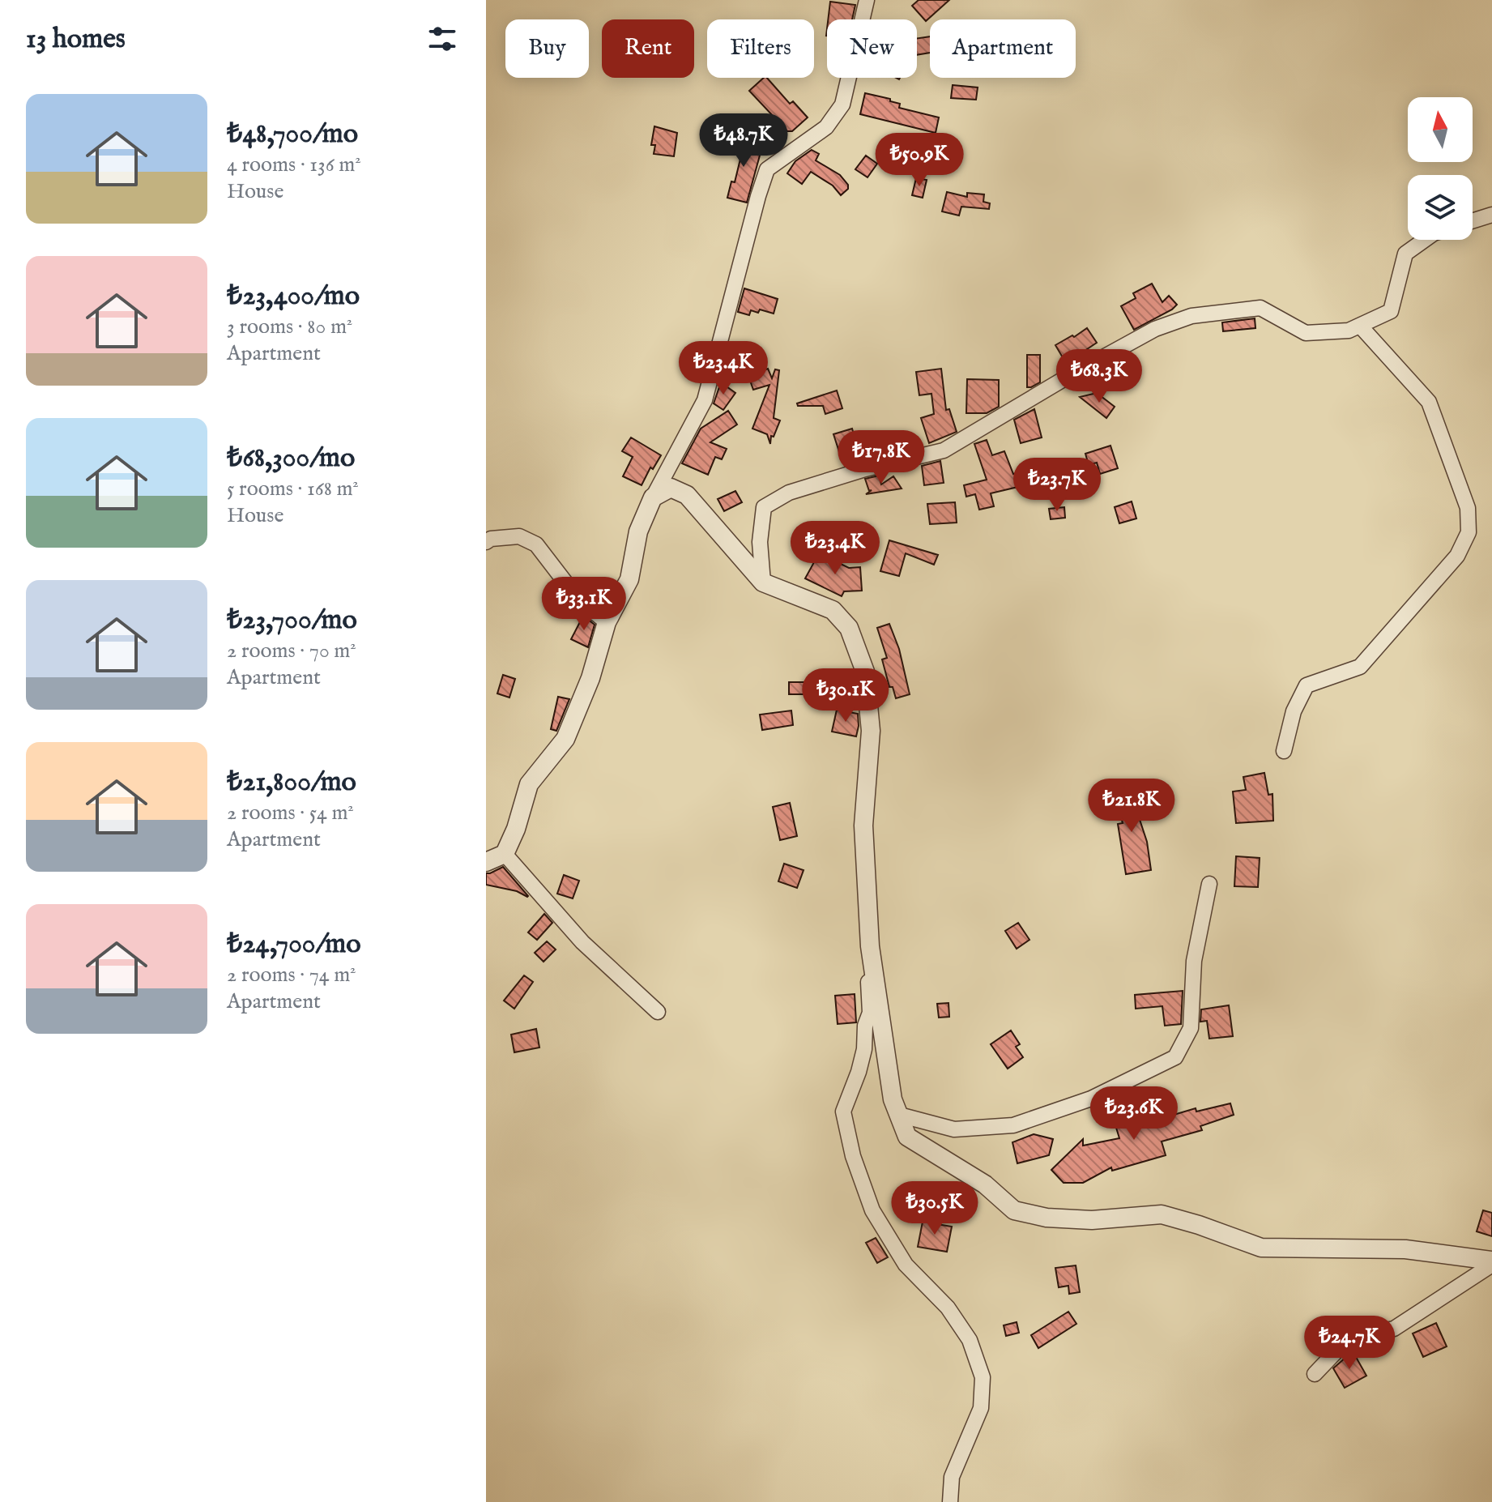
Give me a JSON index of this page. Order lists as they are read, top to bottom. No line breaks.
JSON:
{"north":"top","page":{"heading":"13 homes","chip":["Buy","Rent","Filters","New","Apartment"],"list":[{"name":"₺48,700/mo","note":"4 rooms · 136 m² · House"},{"name":"₺23,400/mo","note":"3 rooms · 80 m² · Apartment"},{"name":"₺68,300/mo","note":"5 rooms · 168 m² · House"},{"name":"₺23,700/mo","note":"2 rooms · 70 m² · Apartment"},{"name":"₺21,800/mo","note":"2 rooms · 54 m² · Apartment"},{"name":"₺24,700/mo","note":"2 rooms · 74 m² · Apartment"}],"price":["₺48.7K","₺50.9K","₺23.4K","₺68.3K","₺17.8K","₺23.7K","₺23.4K","₺33.1K","₺30.1K","₺21.8K","₺23.6K","₺30.5K","₺24.7K"]}}
